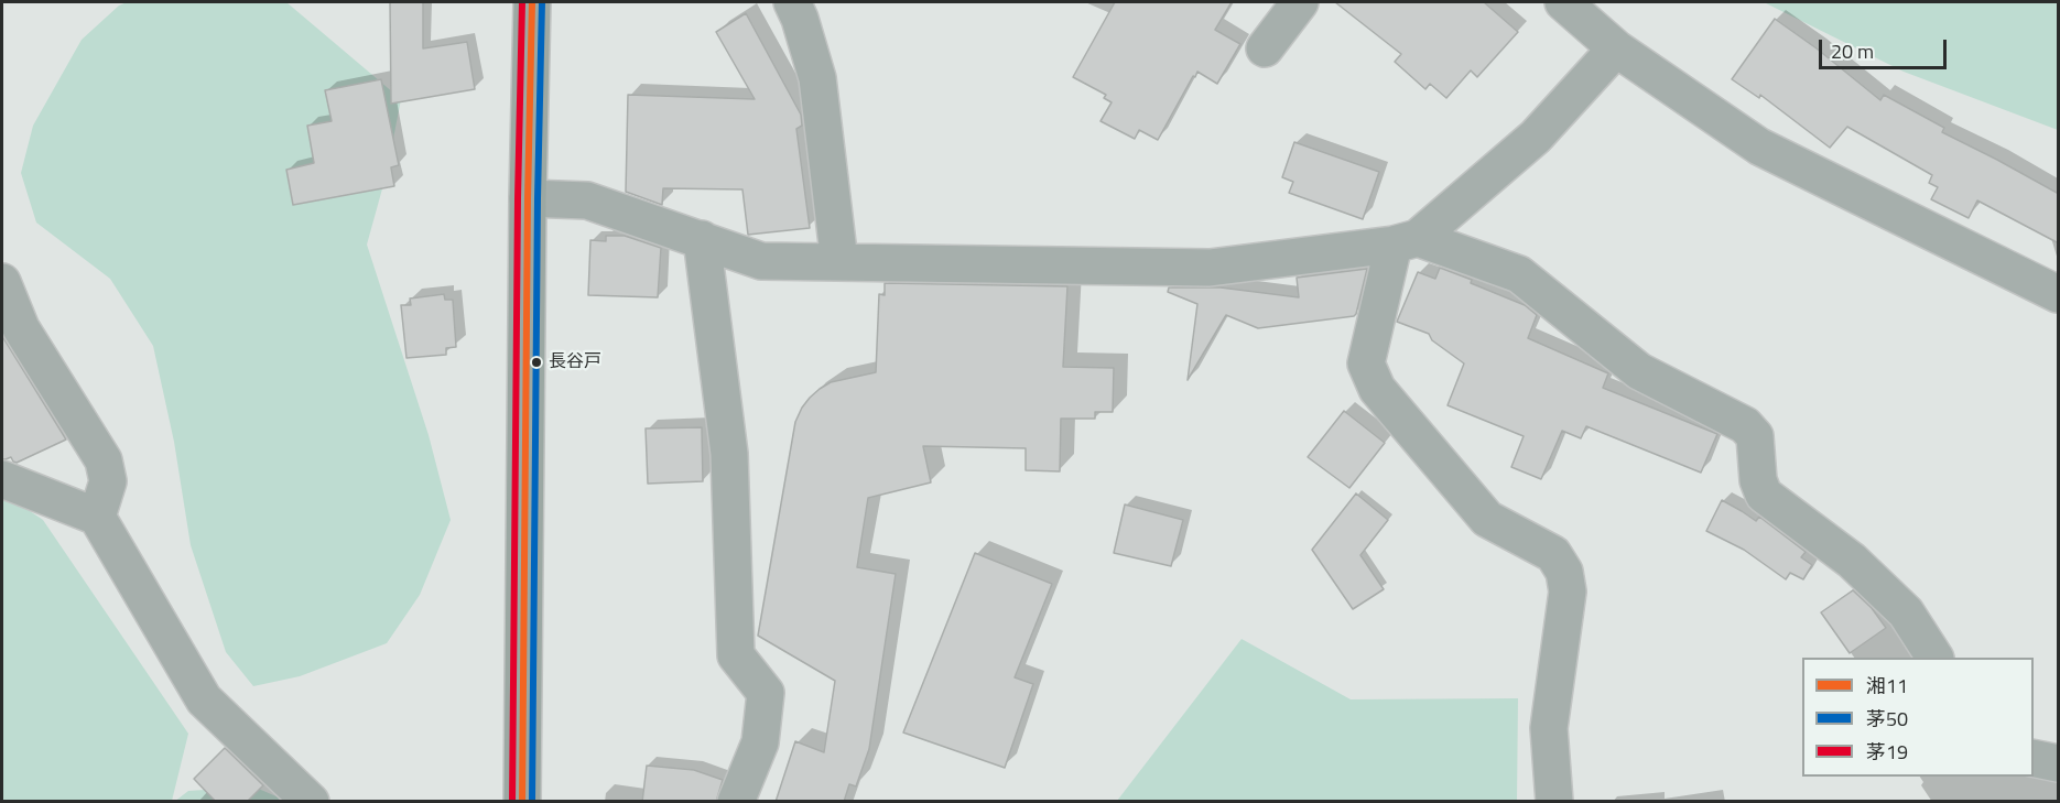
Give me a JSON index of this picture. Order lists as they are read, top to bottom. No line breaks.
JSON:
{"places":["長谷戸"],"lines":["transit line 湘11","transit line 茅50","transit line 茅19"],"legend":["湘11","茅50","茅19"],"scale_bar":"20 m"}
